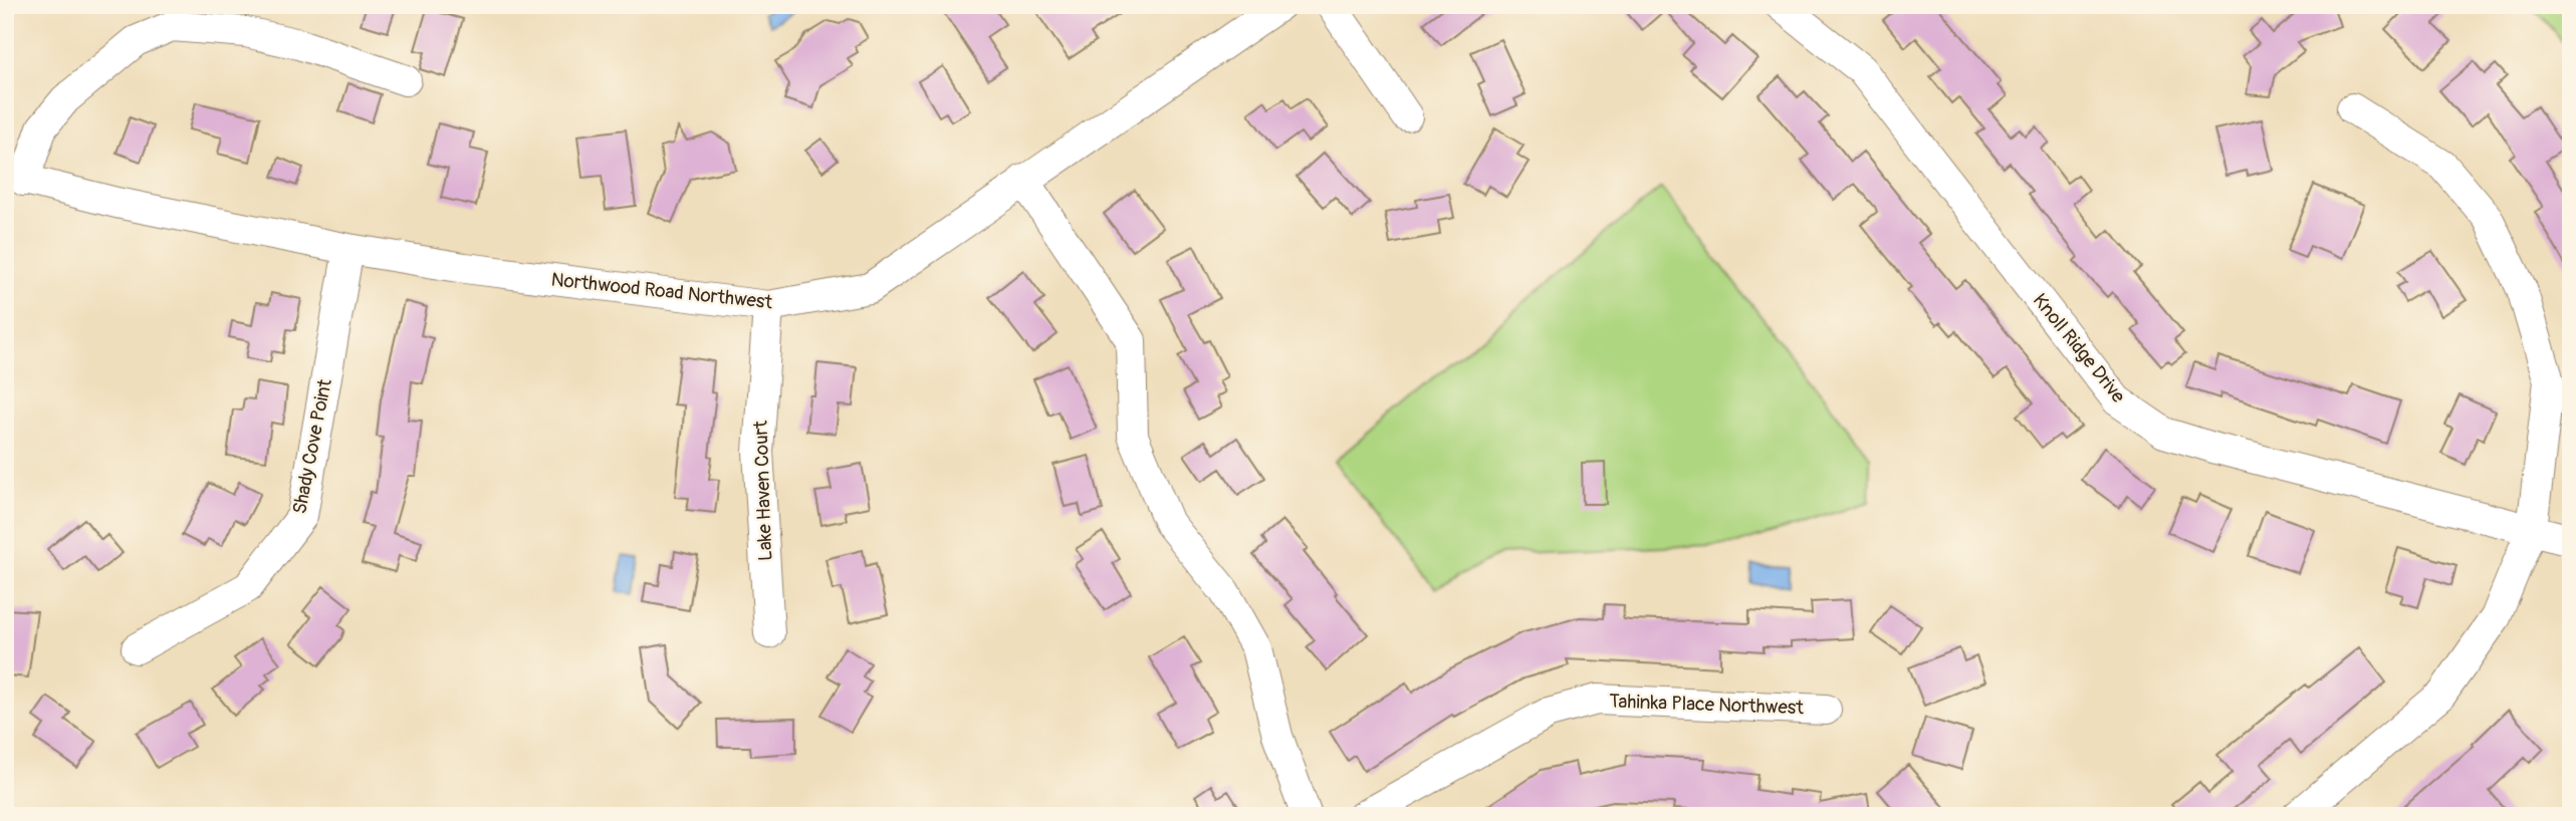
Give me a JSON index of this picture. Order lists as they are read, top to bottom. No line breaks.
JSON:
{"streets":{"street":["Northwood Road Northwest","Knoll Ridge Drive","Shady Cove Point","Lake Haven Court","Tahinka Place Northwest"]},"crossings":[["Northwood Road Northwest","Shady Cove Point"],["Northwood Road Northwest","Lake Haven Court"]]}
